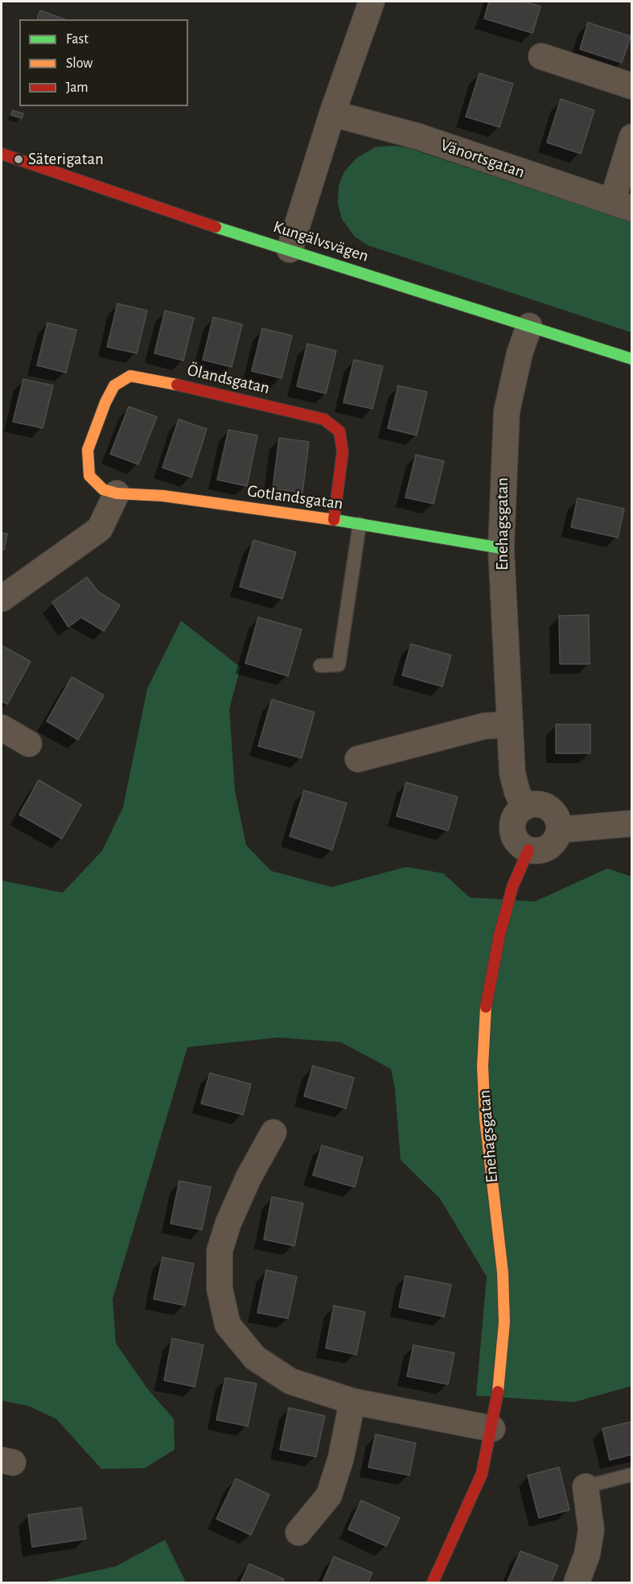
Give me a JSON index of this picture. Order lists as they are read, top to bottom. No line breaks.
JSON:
{"streets":{"street":["Vänortsgatan","Kungälvsvägen","Ölandsgatan","Gotlandsgatan","Enehagsgatan"]},"crossings":[["Kungälvsvägen","Enehagsgatan"],["Ölandsgatan","Gotlandsgatan"],["Gotlandsgatan","Enehagsgatan"]],"places":["Säterigatan"],"legend":["Fast","Slow","Jam"]}
